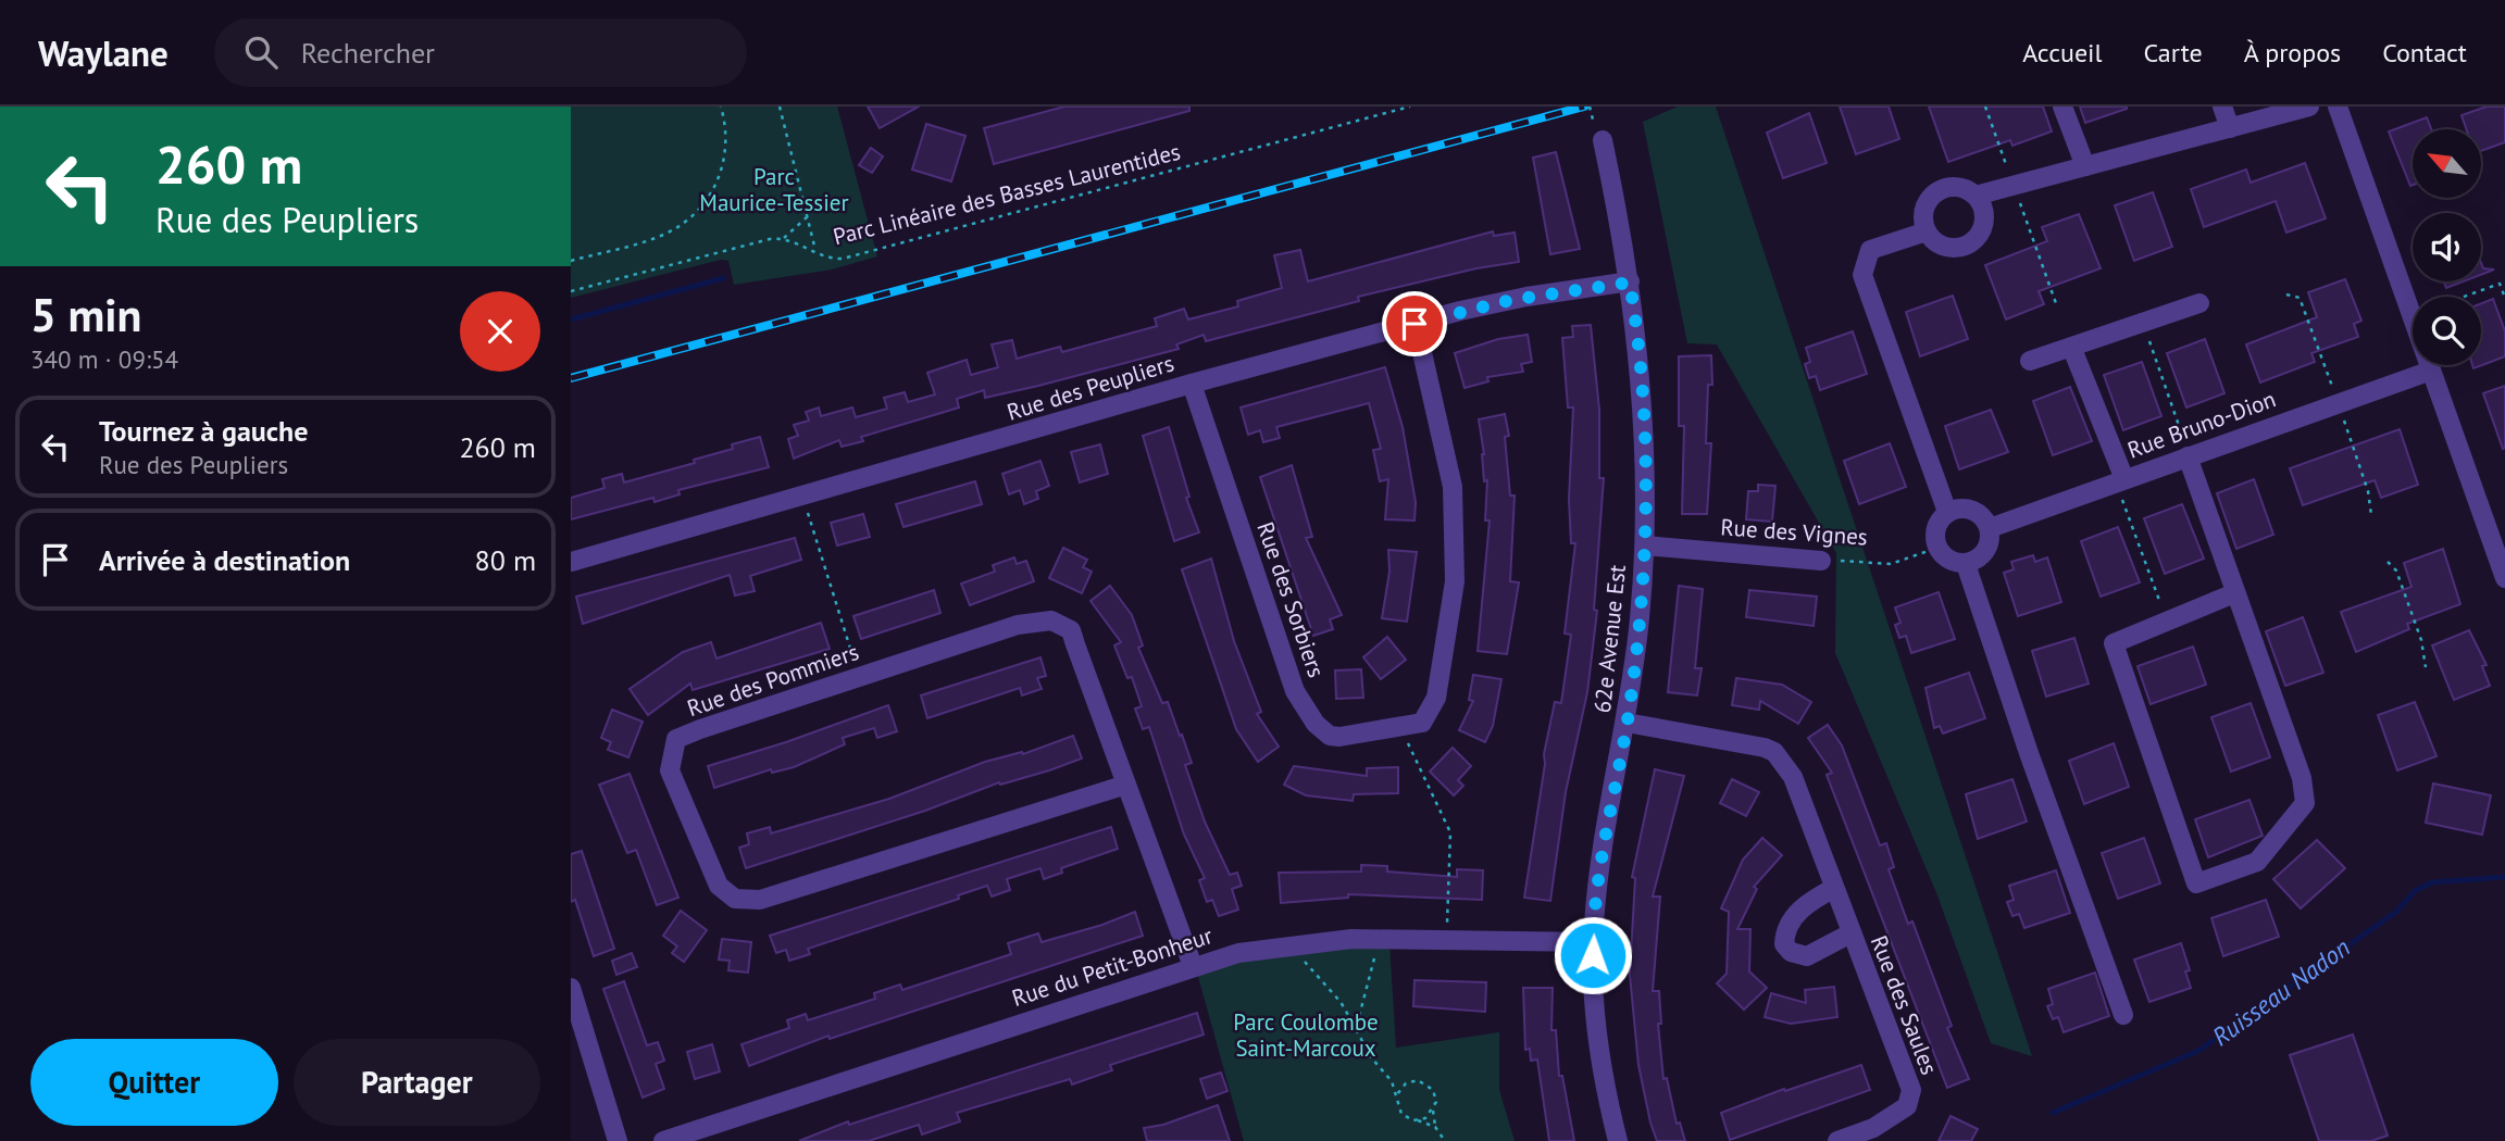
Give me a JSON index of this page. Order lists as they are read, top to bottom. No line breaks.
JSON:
{"streets":{"street":["Rue des Peupliers","Rue Bruno-Dion","Rue des Vignes","Rue des Sorbiers","62e Avenue Est","Rue des Pommiers","Rue du Petit-Bonheur","Rue des Saules"],"path":["Parc Linéaire des Basses Laurentides"]},"crossings":[["Rue des Peupliers","Rue des Sorbiers"],["Rue des Peupliers","62e Avenue Est"],["Rue Bruno-Dion","Rue des Vignes"],["Rue des Vignes","62e Avenue Est"],["62e Avenue Est","Rue du Petit-Bonheur"],["62e Avenue Est","Rue des Saules"],["Rue des Pommiers","Rue du Petit-Bonheur"]],"water":["Ruisseau Nadon"],"parks":["Parc Maurice-Tessier","Parc Coulombe Saint-Marcoux"],"north":"top left","page":{"header":"Waylane","search":"Rechercher","nav":["Accueil","Carte","À propos","Contact"],"turn":["260 m","Rue des Peupliers"],"heading":["5 min","340 m · 09:54"],"list":[{"name":"Tournez à gauche","note":"Rue des Peupliers","value":"260 m"},{"name":"Arrivée à destination","value":"80 m"}],"buttons":["Quitter","Partager"]}}
